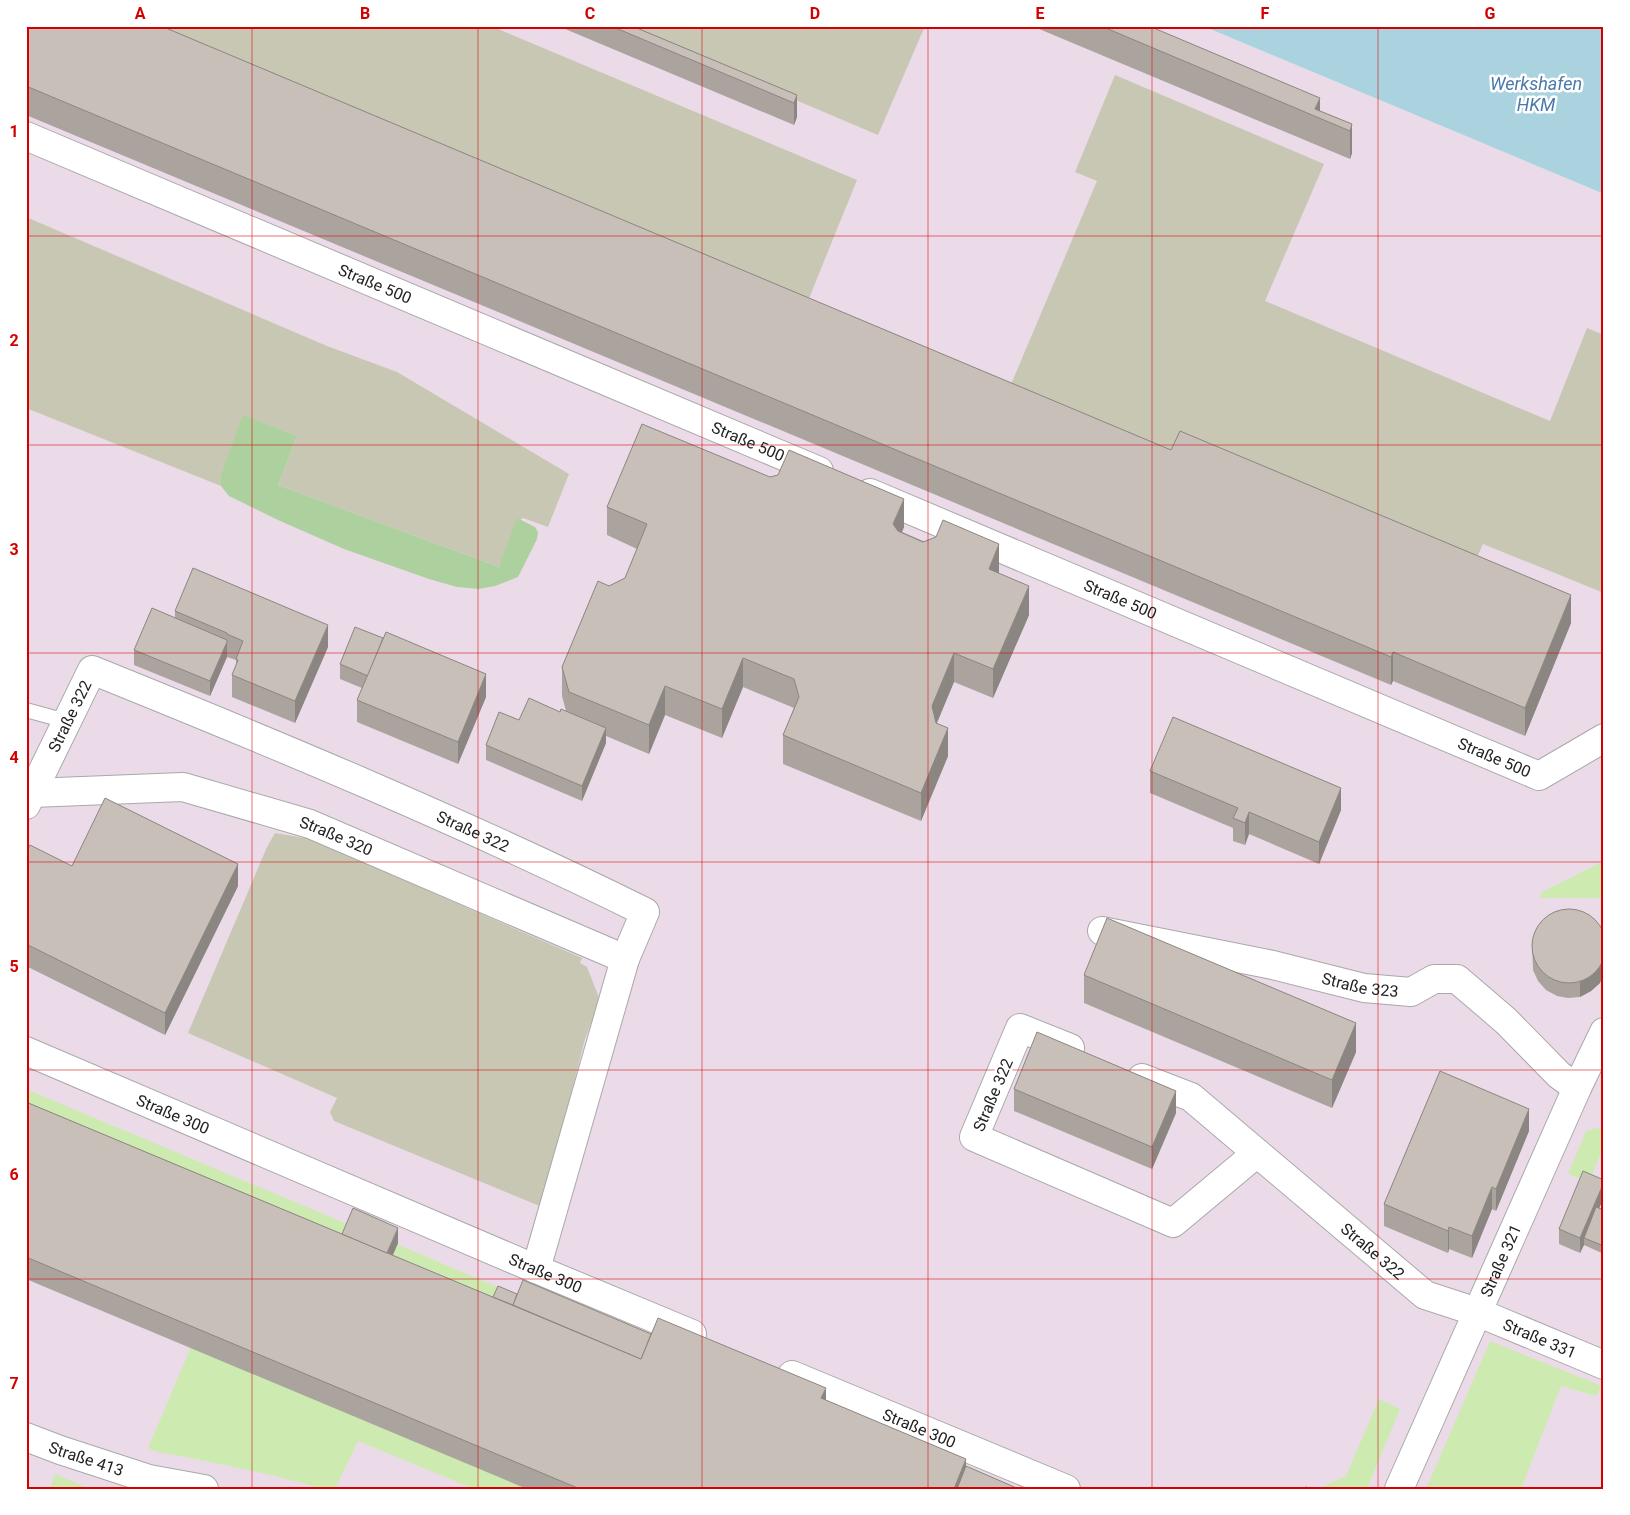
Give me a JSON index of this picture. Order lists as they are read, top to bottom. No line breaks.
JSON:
{"streets":{"street":["Straße 500","Straße 322","Straße 320","Straße 323","Straße 300","Straße 321","Straße 331","Straße 413"]},"crossings":[["Straße 322","Straße 320"],["Straße 322","Straße 300"],["Straße 322","Straße 321"],["Straße 322","Straße 331"],["Straße 323","Straße 321"],["Straße 321","Straße 331"]],"water":["Werkshafen HKM"],"grid":{"columns":["A","B","C","D","E","F","G"],"rows":["1","2","3","4","5","6","7"]}}
